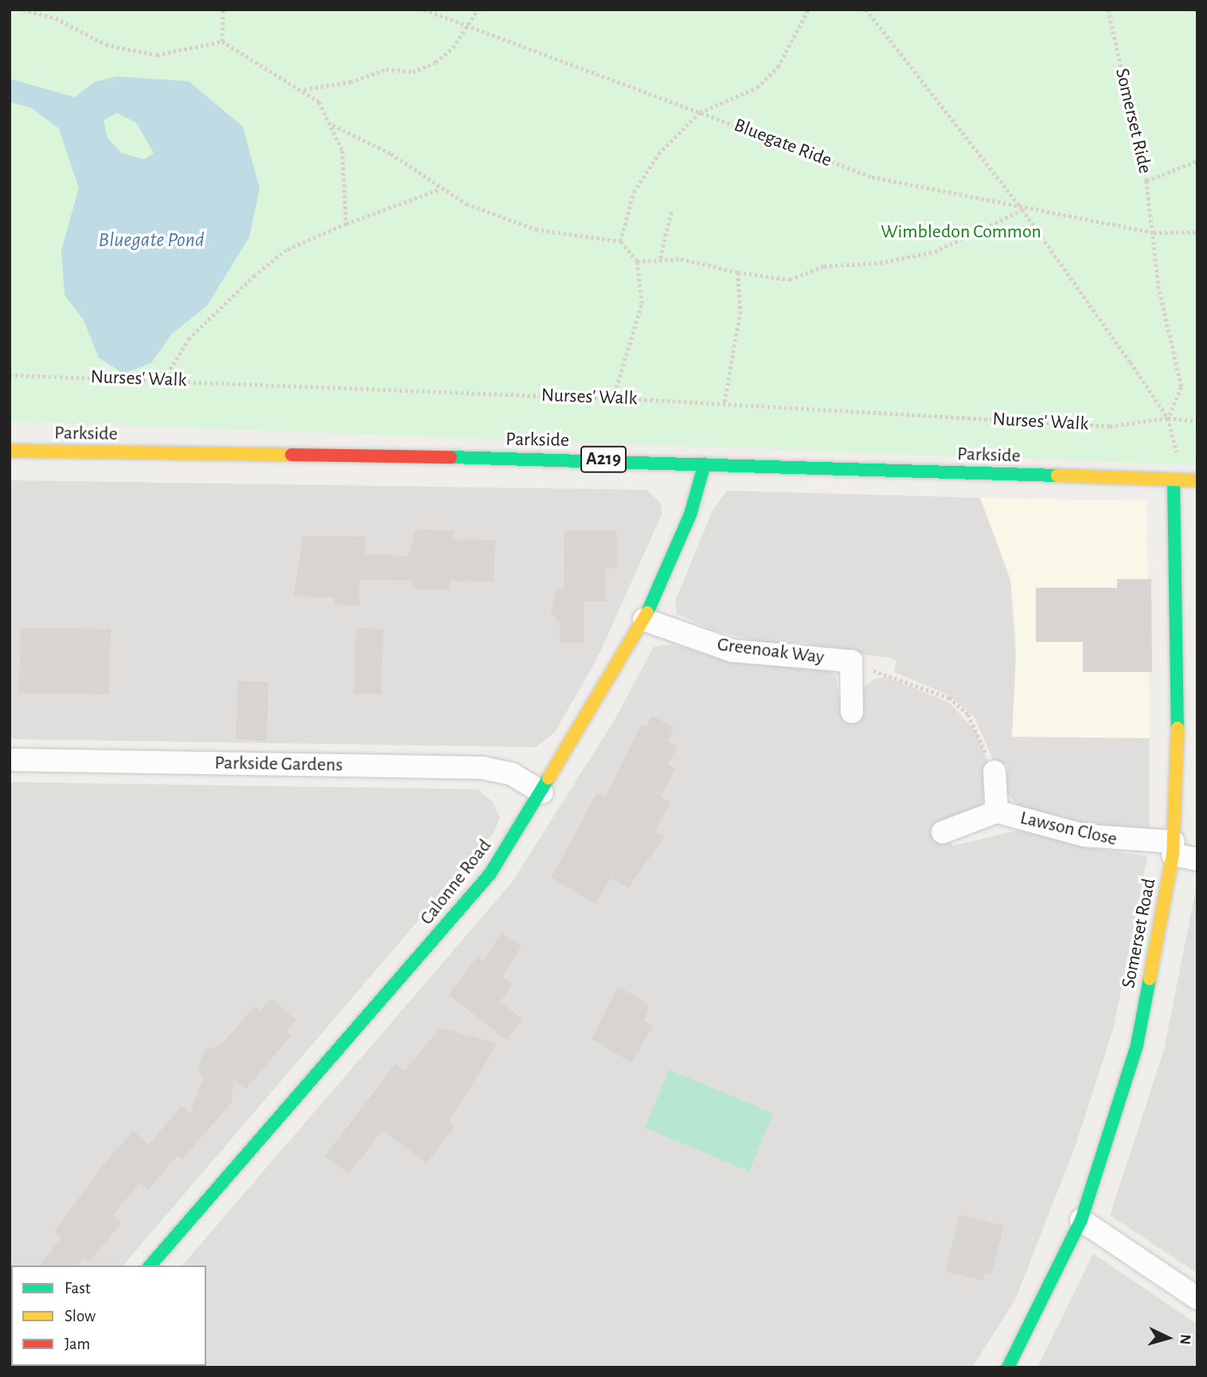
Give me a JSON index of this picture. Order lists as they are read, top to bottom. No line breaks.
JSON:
{"streets":{"street":["Parkside","A219","Greenoak Way","Parkside Gardens","Lawson Close","Calonne Road","Somerset Road"],"path":["Somerset Ride","Bluegate Ride","Nurses' Walk"]},"crossings":[["Somerset Ride","Bluegate Ride"],["Somerset Ride","Nurses' Walk"],["Parkside","Calonne Road"],["Parkside","Somerset Road"],["Greenoak Way","Calonne Road"],["Parkside Gardens","Calonne Road"],["Lawson Close","Somerset Road"]],"water":["Bluegate Pond"],"parks":["Wimbledon Common"],"legend":["Fast","Slow","Jam"],"north":"right"}
